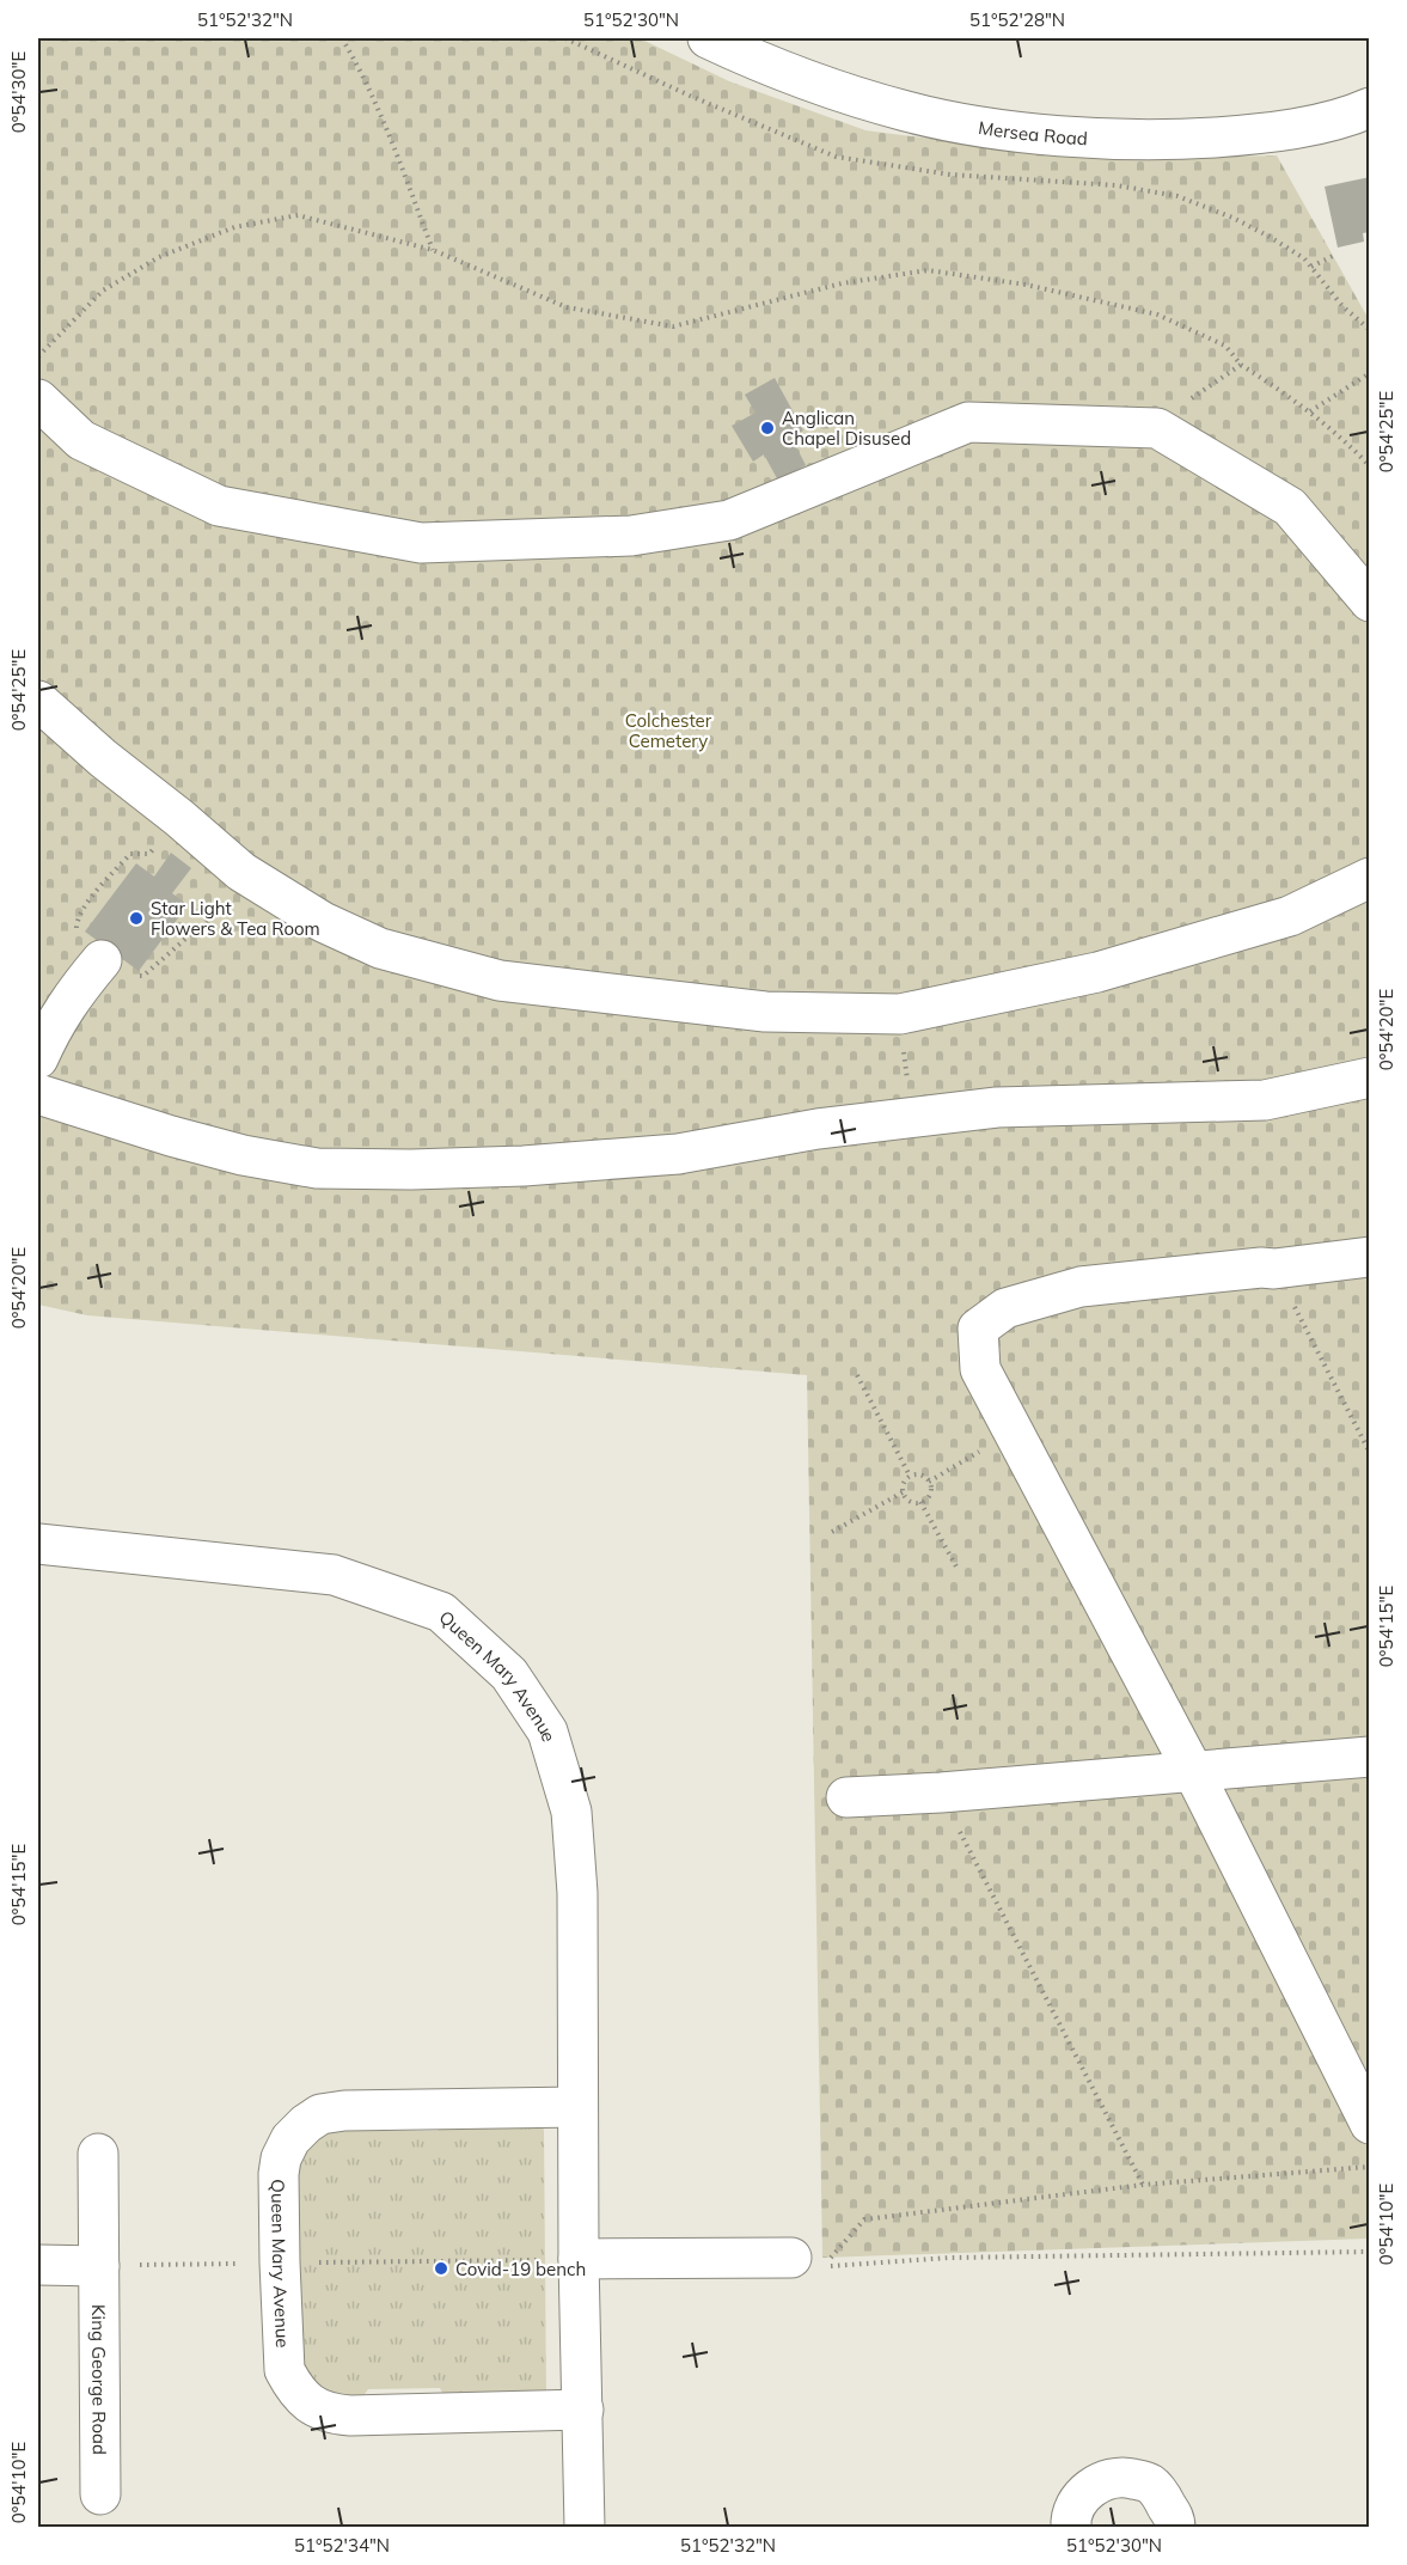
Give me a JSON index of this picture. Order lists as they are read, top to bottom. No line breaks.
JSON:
{"streets":{"street":["Mersea Road","Queen Mary Avenue","King George Road"]},"parks":["Colchester Cemetery"],"places":["Anglican Chapel Disused","Star Light Flowers & Tea Room","Covid-19 bench"],"coordinates":["51°52'32\"N","51°52'30\"N","51°52'28\"N","0°54'30\"E","0°54'25\"E","0°54'20\"E","0°54'15\"E","0°54'10\"E","51°52'34\"N"]}
